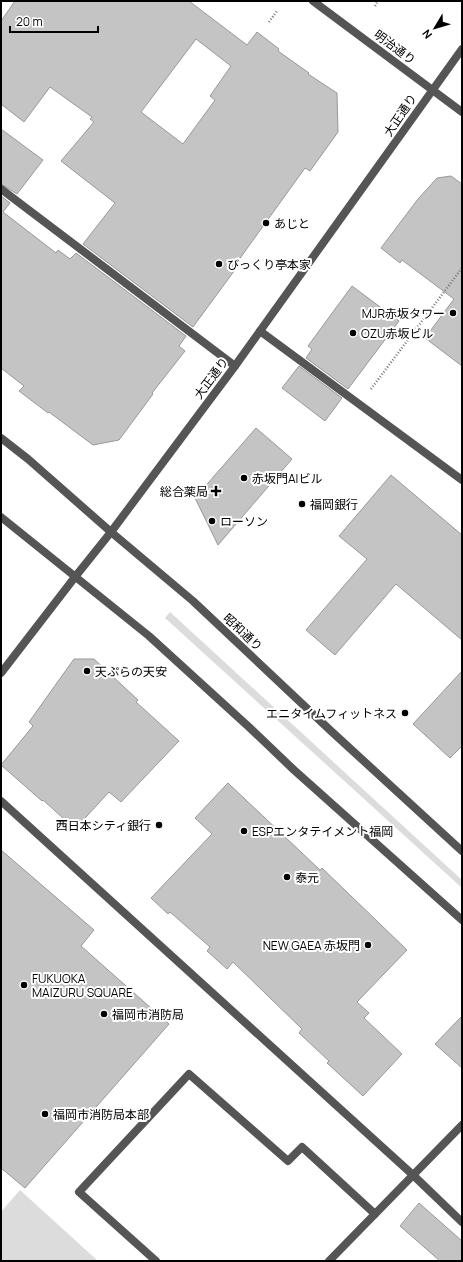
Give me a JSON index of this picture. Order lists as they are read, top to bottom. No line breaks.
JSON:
{"streets":{"street":["明治通り","大正通り","昭和通り"]},"crossings":[["明治通り","大正通り"],["大正通り","昭和通り"]],"places":{"other":["あじと","びっくり亭本家","MJR赤坂タワー","OZU赤坂ビル","赤坂門AIビル","福岡銀行","ローソン","天ぷらの天安","エニタイムフィットネス","西日本シティ銀行","ESPエンタテイメント福岡","泰元","NEW GAEA 赤坂門","FUKUOKA MAIZURU SQUARE","福岡市消防局","福岡市消防局本部"],"health":["総合薬局"]},"scale_bar":"20 m","north":"bottom left"}
